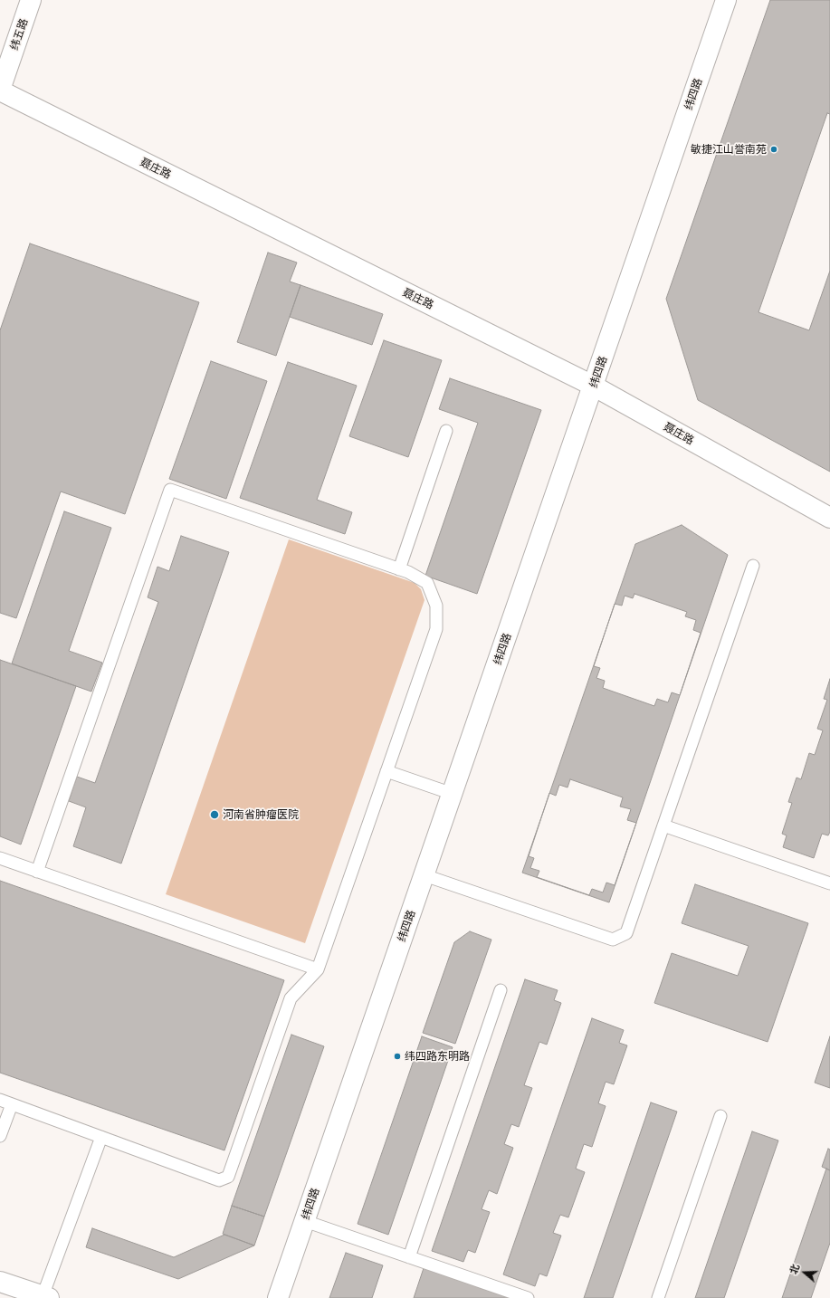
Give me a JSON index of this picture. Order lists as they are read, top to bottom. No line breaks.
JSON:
{"streets":{"street":["纬五路","纬四路","聂庄路"]},"crossings":[["纬五路","聂庄路"],["纬四路","聂庄路"]],"places":["敏捷江山誉南苑","河南省肿瘤医院","纬四路东明路"],"north":"left"}
